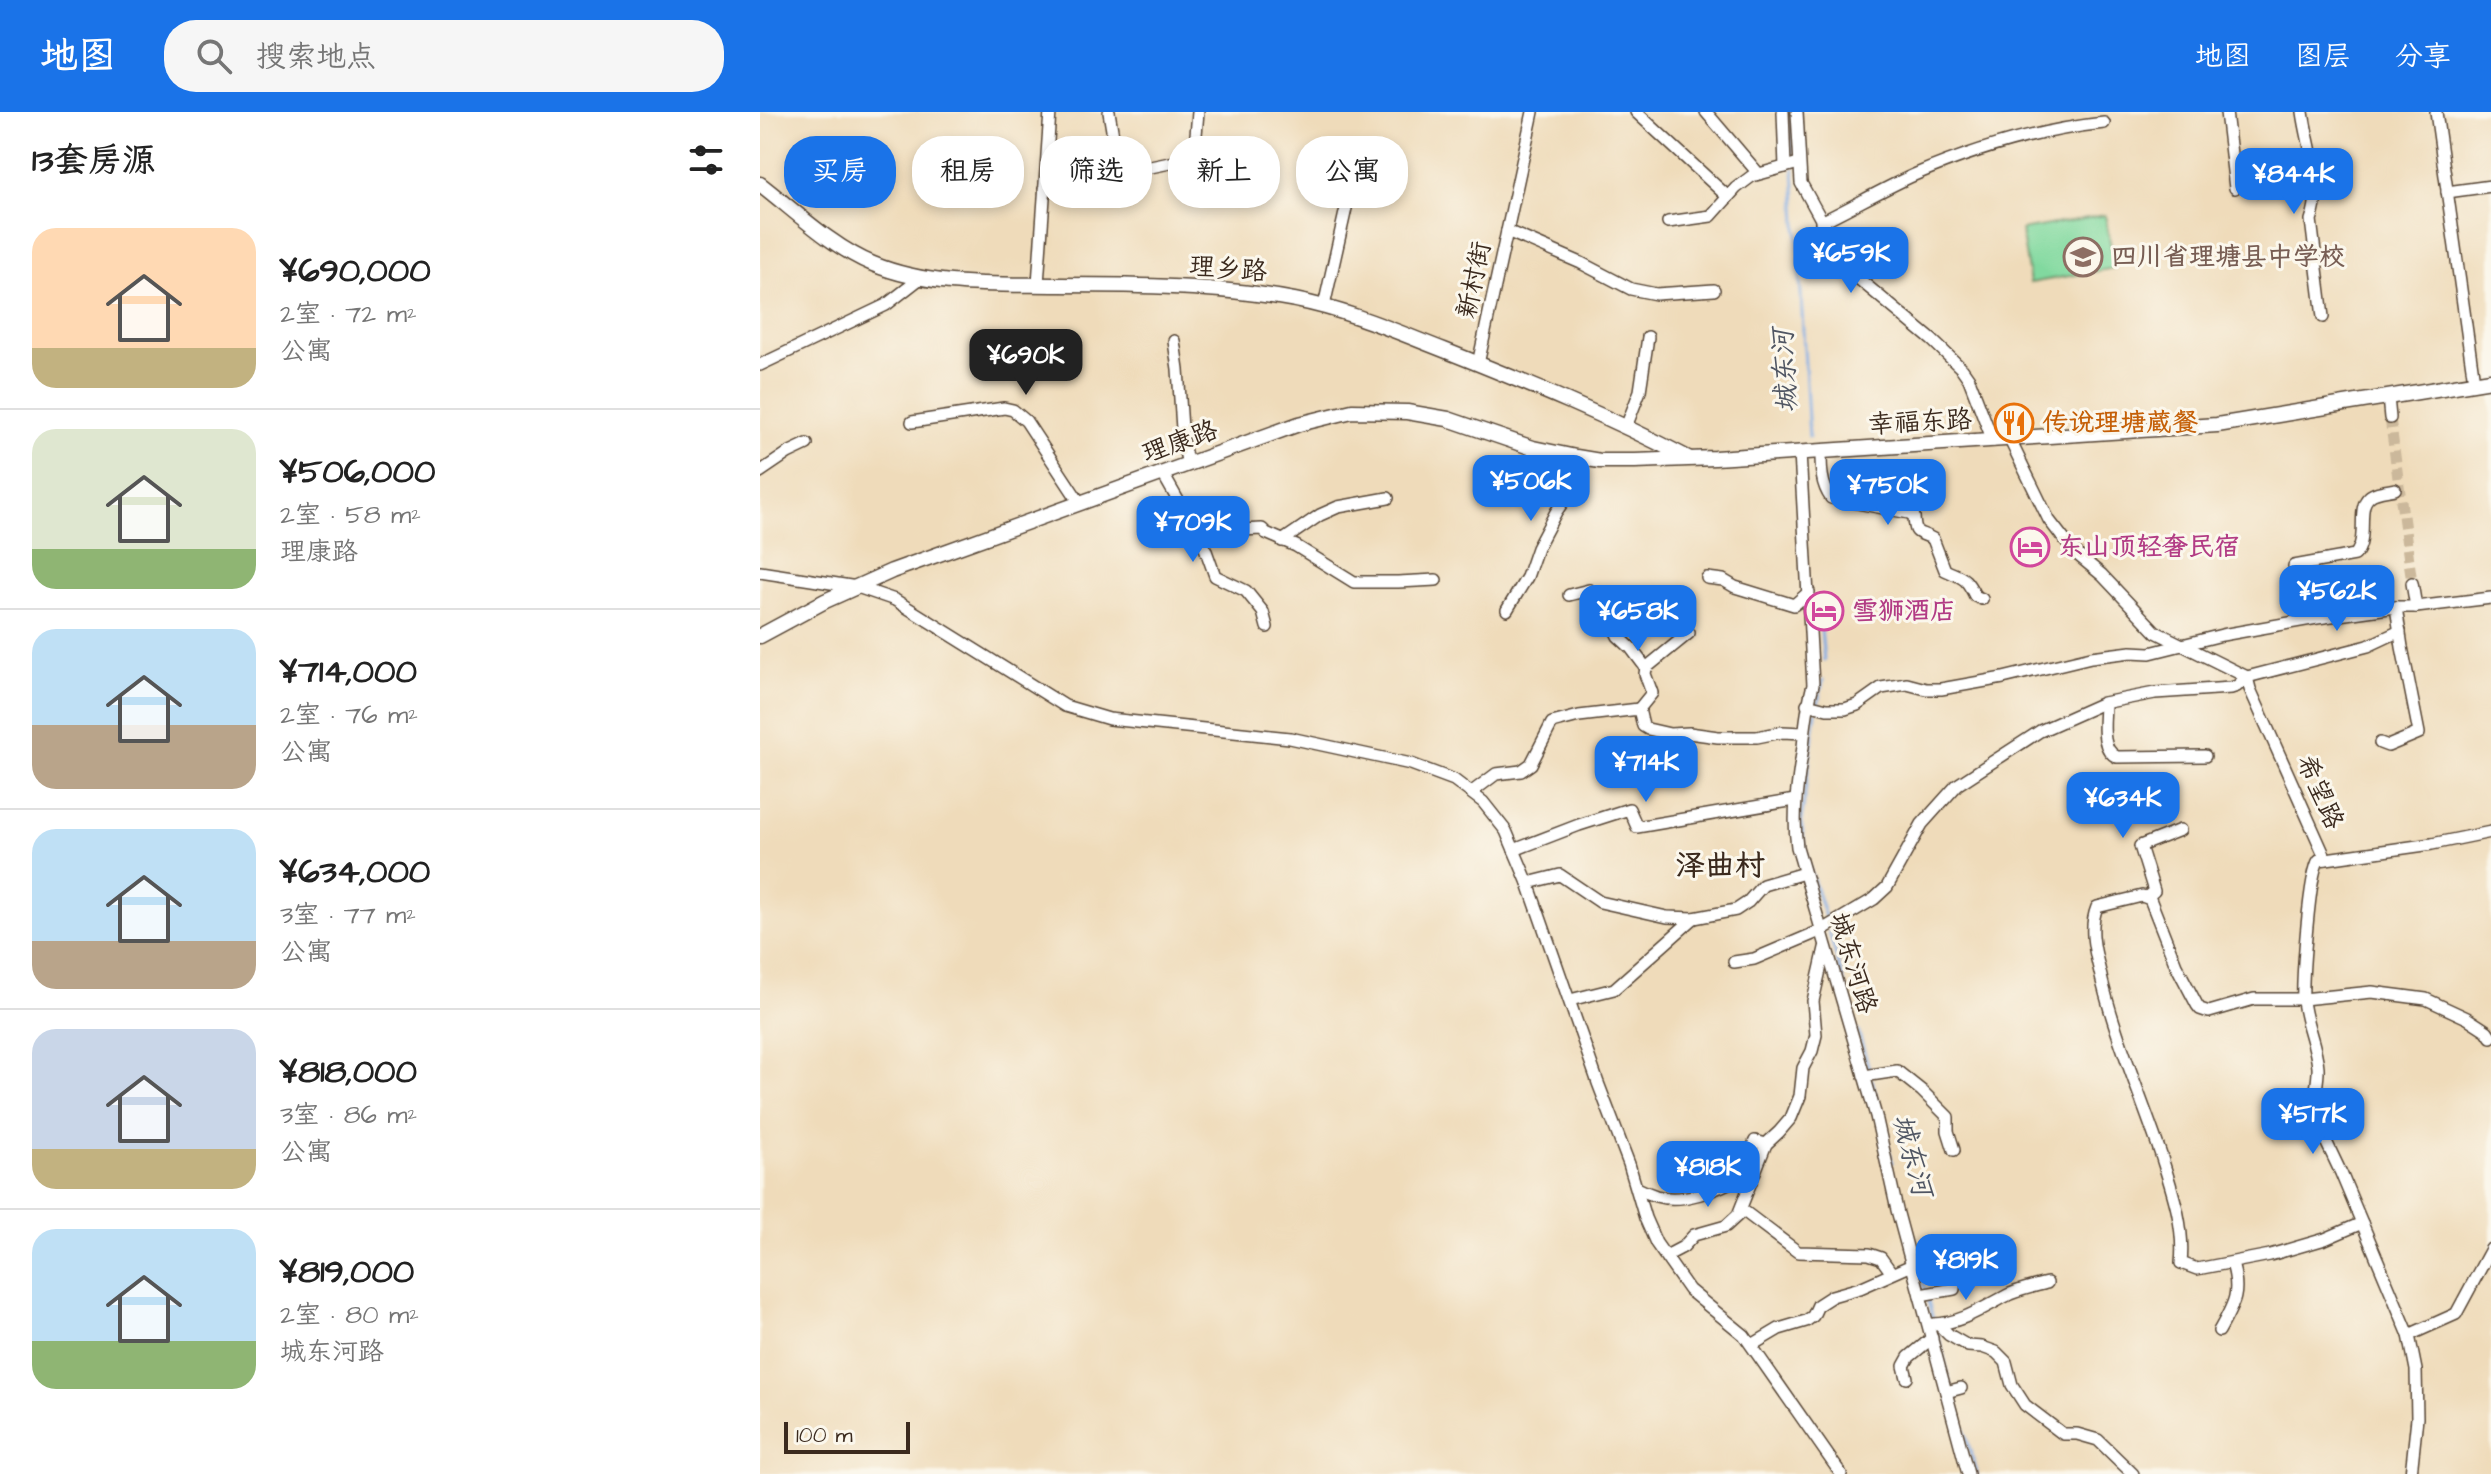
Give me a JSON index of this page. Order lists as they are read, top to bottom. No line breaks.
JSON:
{"streets":{"main road":["理乡路","幸福东路","理康路"],"street":["新村街","希望路","城东河路"]},"crossings":[["理乡路","新村街"],["理乡路","幸福东路"],["幸福东路","理康路"],["幸福东路","城东河路"]],"districts":["泽曲村"],"water":["城东河"],"places":{"school or university":["四川省理塘县中学校"],"restaurant":["传说理塘蔵餐"],"hotel":["东山顶轻奢民宿","雪狮酒店"]},"scale_bar":"100 m","page":{"header":"地图","search":"搜索地点","nav":["地图","图层","分享"],"heading":"13套房源","chip":["买房","租房","筛选","新上","公寓"],"price":["¥844K","¥659K","¥690K","¥506K","¥750K","¥709K","¥562K","¥658K","¥714K","¥634K","¥517K","¥818K","¥819K"],"list":[{"name":"¥690,000","note":"2室 · 72 m² · 公寓"},{"name":"¥506,000","note":"2室 · 58 m² · 理康路"},{"name":"¥714,000","note":"2室 · 76 m² · 公寓"},{"name":"¥634,000","note":"3室 · 77 m² · 公寓"},{"name":"¥818,000","note":"3室 · 86 m² · 公寓"},{"name":"¥819,000","note":"2室 · 80 m² · 城东河路"}],"scale":"100 m"}}
